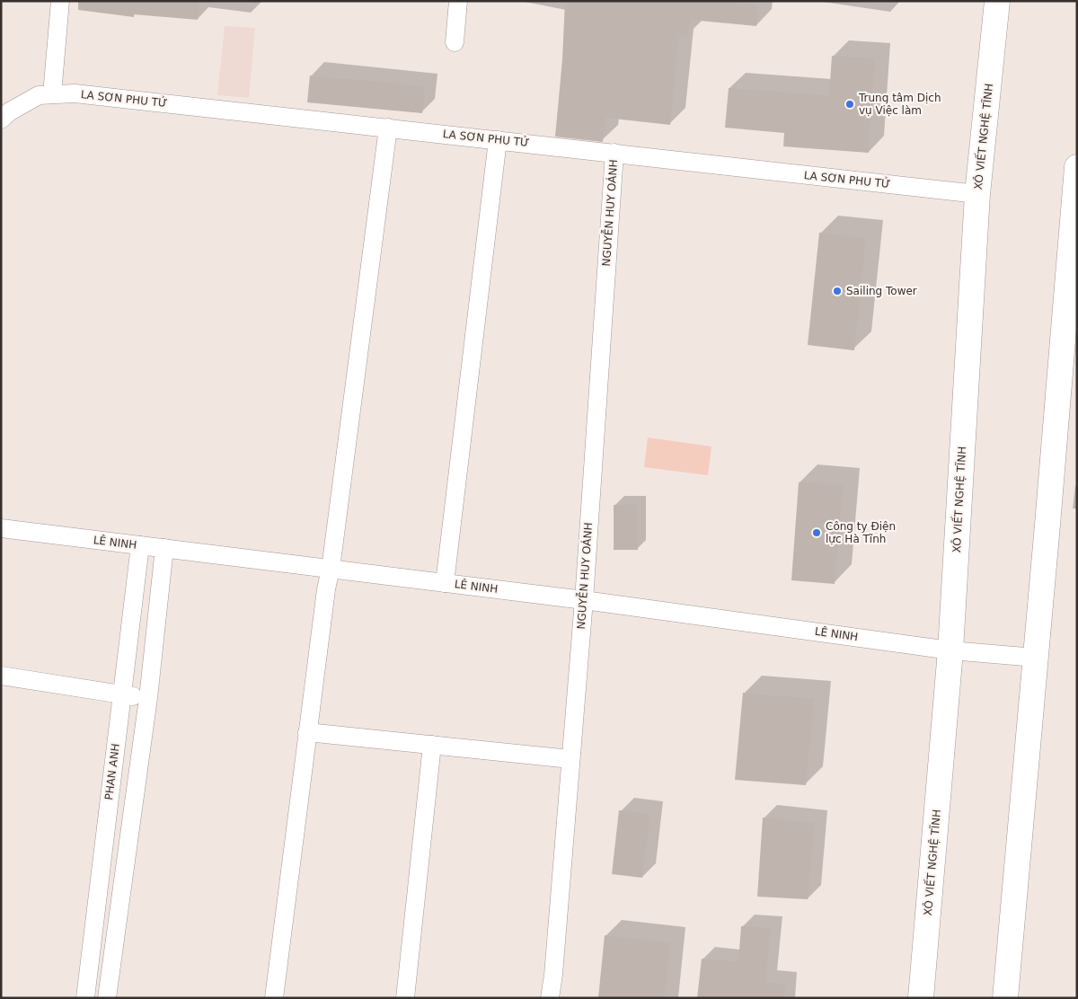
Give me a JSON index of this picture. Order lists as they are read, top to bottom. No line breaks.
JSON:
{"streets":{"street":["LA SƠN PHU TỬ","XÔ VIẾT NGHỆ TĨNH","NGUYỄN HUY OÁNH","LÊ NINH","PHAN ANH"]},"crossings":[["LA SƠN PHU TỬ","XÔ VIẾT NGHỆ TĨNH"],["LA SƠN PHU TỬ","NGUYỄN HUY OÁNH"],["XÔ VIẾT NGHỆ TĨNH","LÊ NINH"],["NGUYỄN HUY OÁNH","LÊ NINH"],["LÊ NINH","PHAN ANH"]],"places":["Trung tâm Dịch vụ Việc làm","Sailing Tower","Công ty Điện lực Hà Tĩnh"]}
